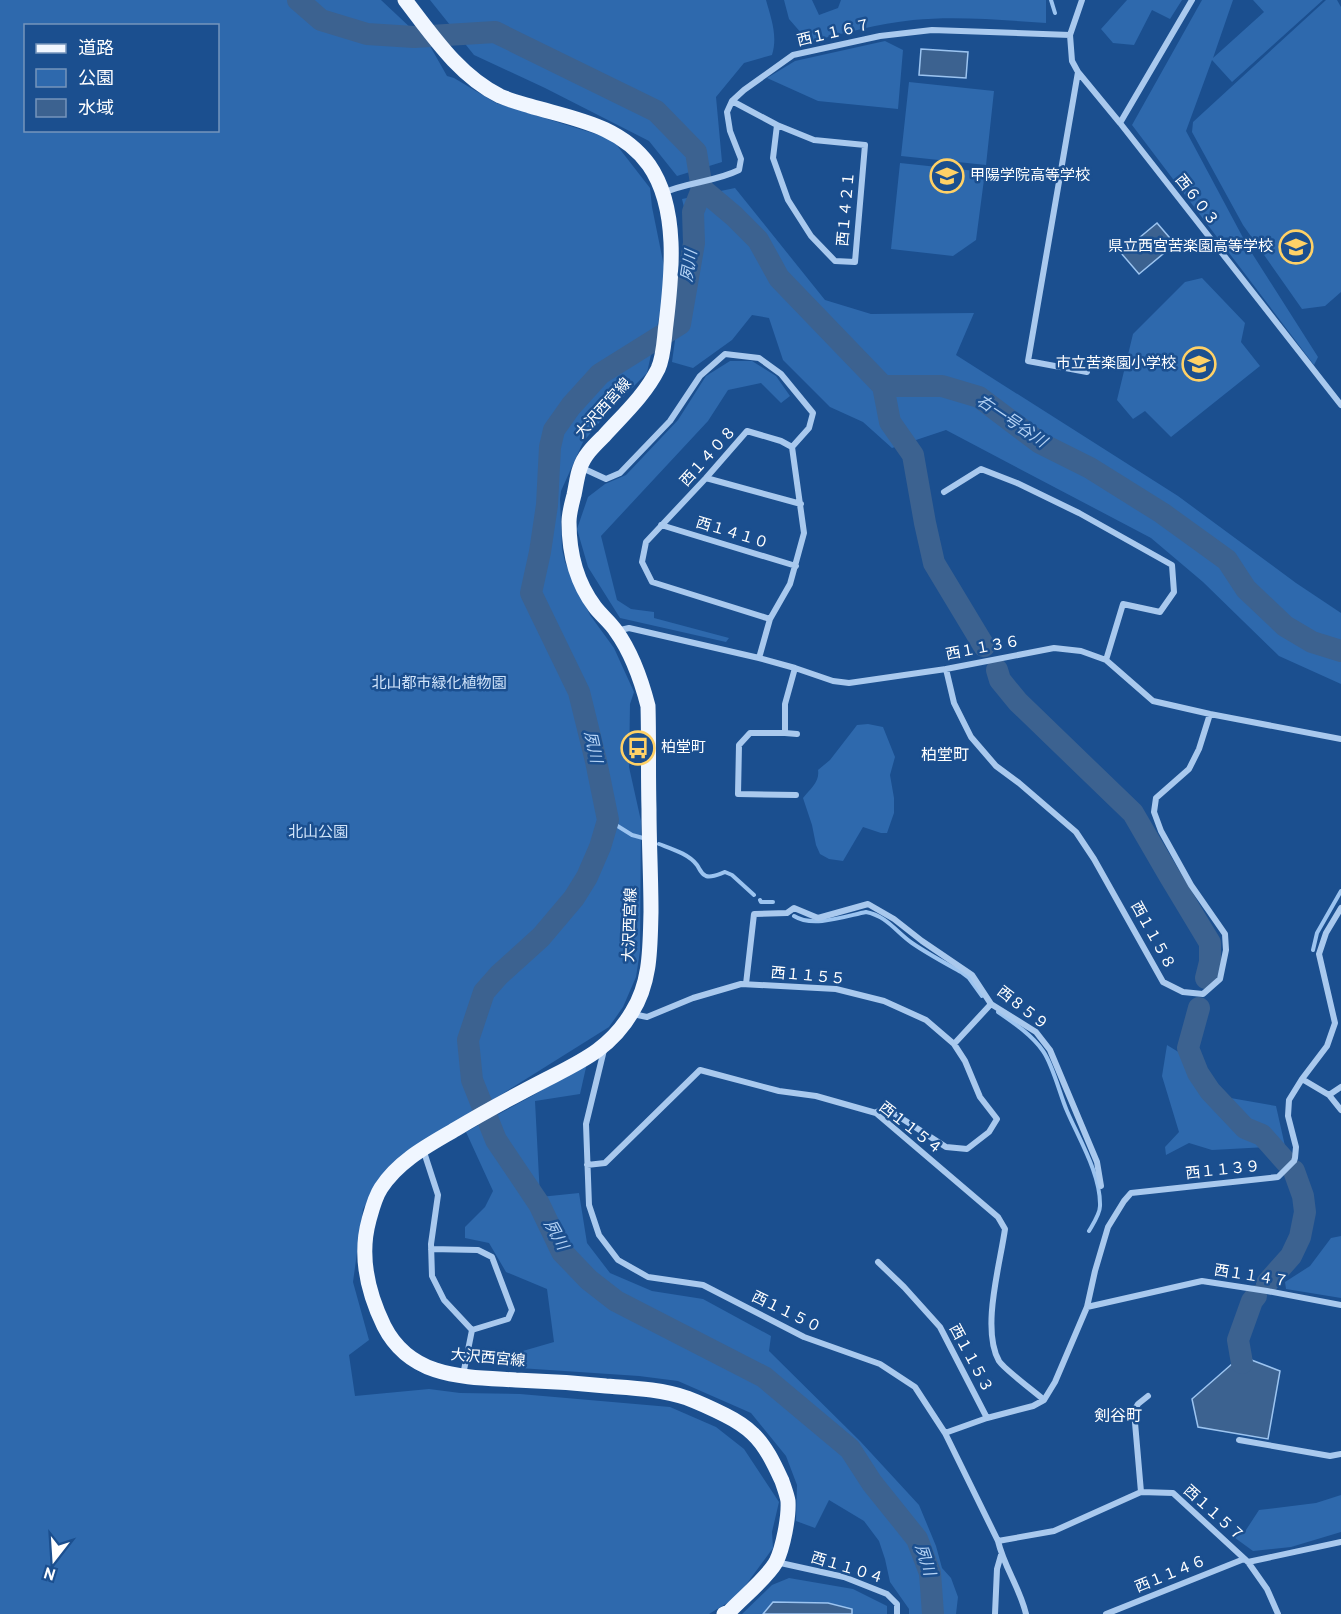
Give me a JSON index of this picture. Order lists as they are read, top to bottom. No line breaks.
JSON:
{"streets":{"main road":["大沢西宮線"],"street":["西１１６７","西６０３","西１４２１","西１４０８","西１４１０","西１１３６","西１１５８","西１１５５","西８５９","西１１５４","西１１３９","西１１４７","西１１５０","西１１５３","西１１５７","西１１０４","西１１４６"]},"crossings":[["西１１６７","西１４２１"],["大沢西宮線","西１１３６"],["大沢西宮線","西１１５５"],["大沢西宮線","西１１５０"],["大沢西宮線","西１１０４"],["西１４０８","西１４１０"],["西１１３６","西１１５８"],["西１１５５","西８５９"],["西１１５５","西１１５４"],["西１１５４","西１１３９"],["西１１５４","西１１５０"],["西１１３９","西１１４７"],["西１１５０","西１１５７"],["西１１５７","西１１４６"]],"districts":["柏堂町","剣谷町"],"water":["夙川","右一号谷川"],"parks":["北山都市緑化植物園","北山公園"],"places":{"school or university":["甲陽学院高等学校","県立西宮苦楽園高等学校","市立苦楽園小学校"],"bus stop":["柏堂町"]},"legend":["道路","公園","水域"],"north":"bottom"}
